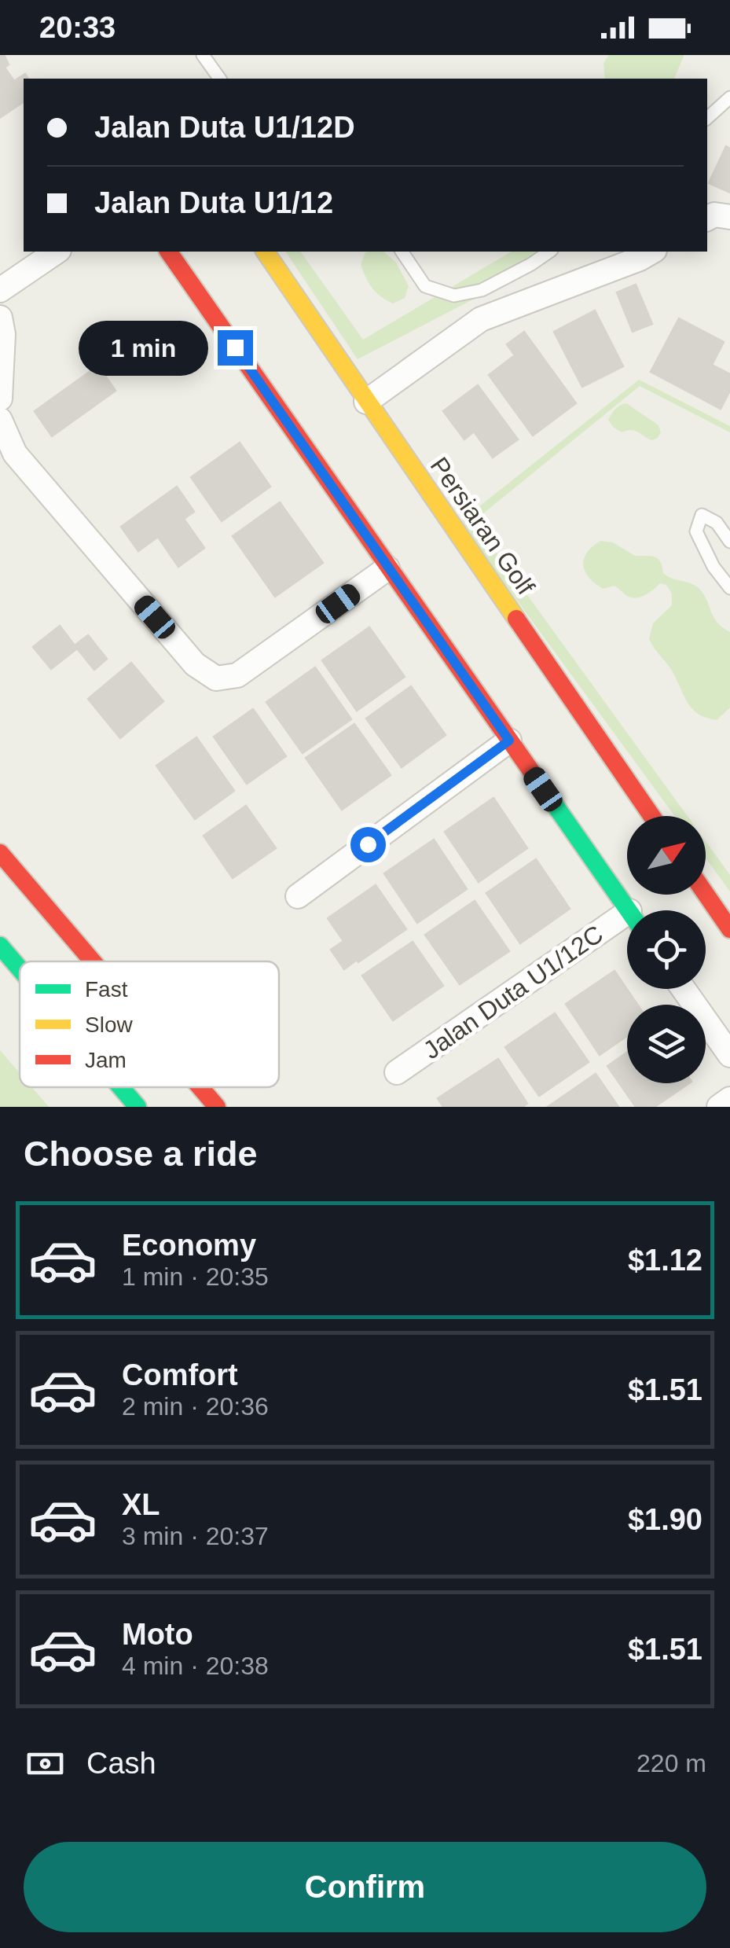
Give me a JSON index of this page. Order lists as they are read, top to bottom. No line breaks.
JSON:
{"streets":{"main road":["Persiaran Golf"],"street":["Jalan Duta U1/12C"]},"legend":["Fast","Slow","Jam"],"north":"top right","page":{"status":"20:33","banner":["Jalan Duta U1/12D","Jalan Duta U1/12"],"bubble":"1 min","heading":"Choose a ride","list":[{"name":"Economy","note":"1 min · 20:35","value":"$1.12"},{"name":"Comfort","note":"2 min · 20:36","value":"$1.51"},{"name":"XL","note":"3 min · 20:37","value":"$1.90"},{"name":"Moto","note":"4 min · 20:38","value":"$1.51"}],"pay":["Cash","220 m"],"buttons":"Confirm"}}
